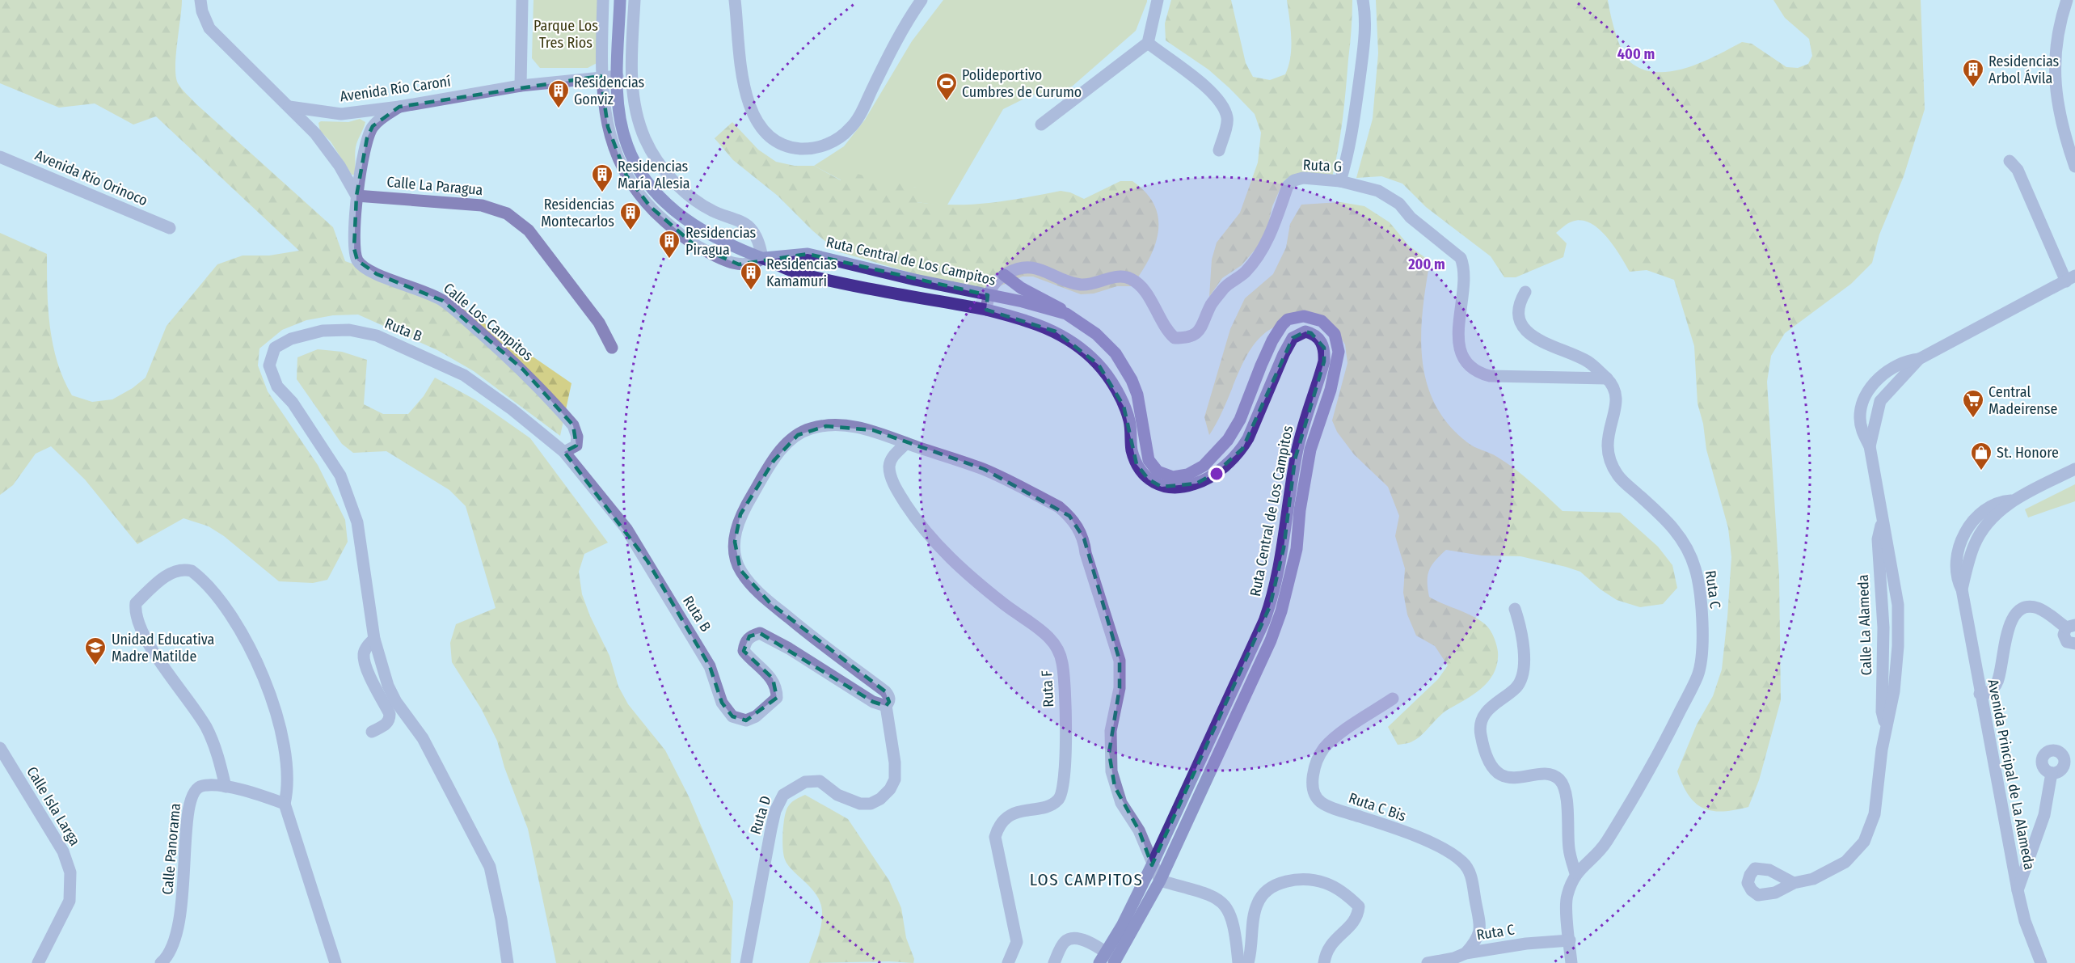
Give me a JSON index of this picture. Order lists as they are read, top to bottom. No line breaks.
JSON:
{"streets":{"main road":["Ruta Central de Los Campitos"],"street":["Avenida Río Caroní","Ruta G","Avenida Río Orinoco","Calle La Paragua","Calle Los Campitos","Ruta B","Ruta C","Calle La Alameda","Ruta F","Avenida Principal de La Alameda","Calle Isla Larga","Ruta C Bis","Ruta D","Calle Panorama"]},"crossings":[["Avenida Río Caroní","Calle Los Campitos"],["Ruta G","Ruta C"],["Calle La Paragua","Calle Los Campitos"],["Calle Los Campitos","Ruta B"],["Ruta B","Ruta D"],["Ruta C","Ruta C Bis"]],"districts":["LOS CAMPITOS"],"parks":["Parque Los Tres Rios"],"places":{"building":["Residencias Arbol Ávila","Residencias Gonviz","Residencias María Alesia","Residencias Montecarlos","Residencias Piragua","Residencias Kamamuri"],"sports":["Polideportivo Cumbres de Curumo"],"supermarket":["Central Madeirense"],"shop":["St. Honore"],"school or university":["Unidad Educativa Madre Matilde"]},"rings":["400 m","200 m"]}
